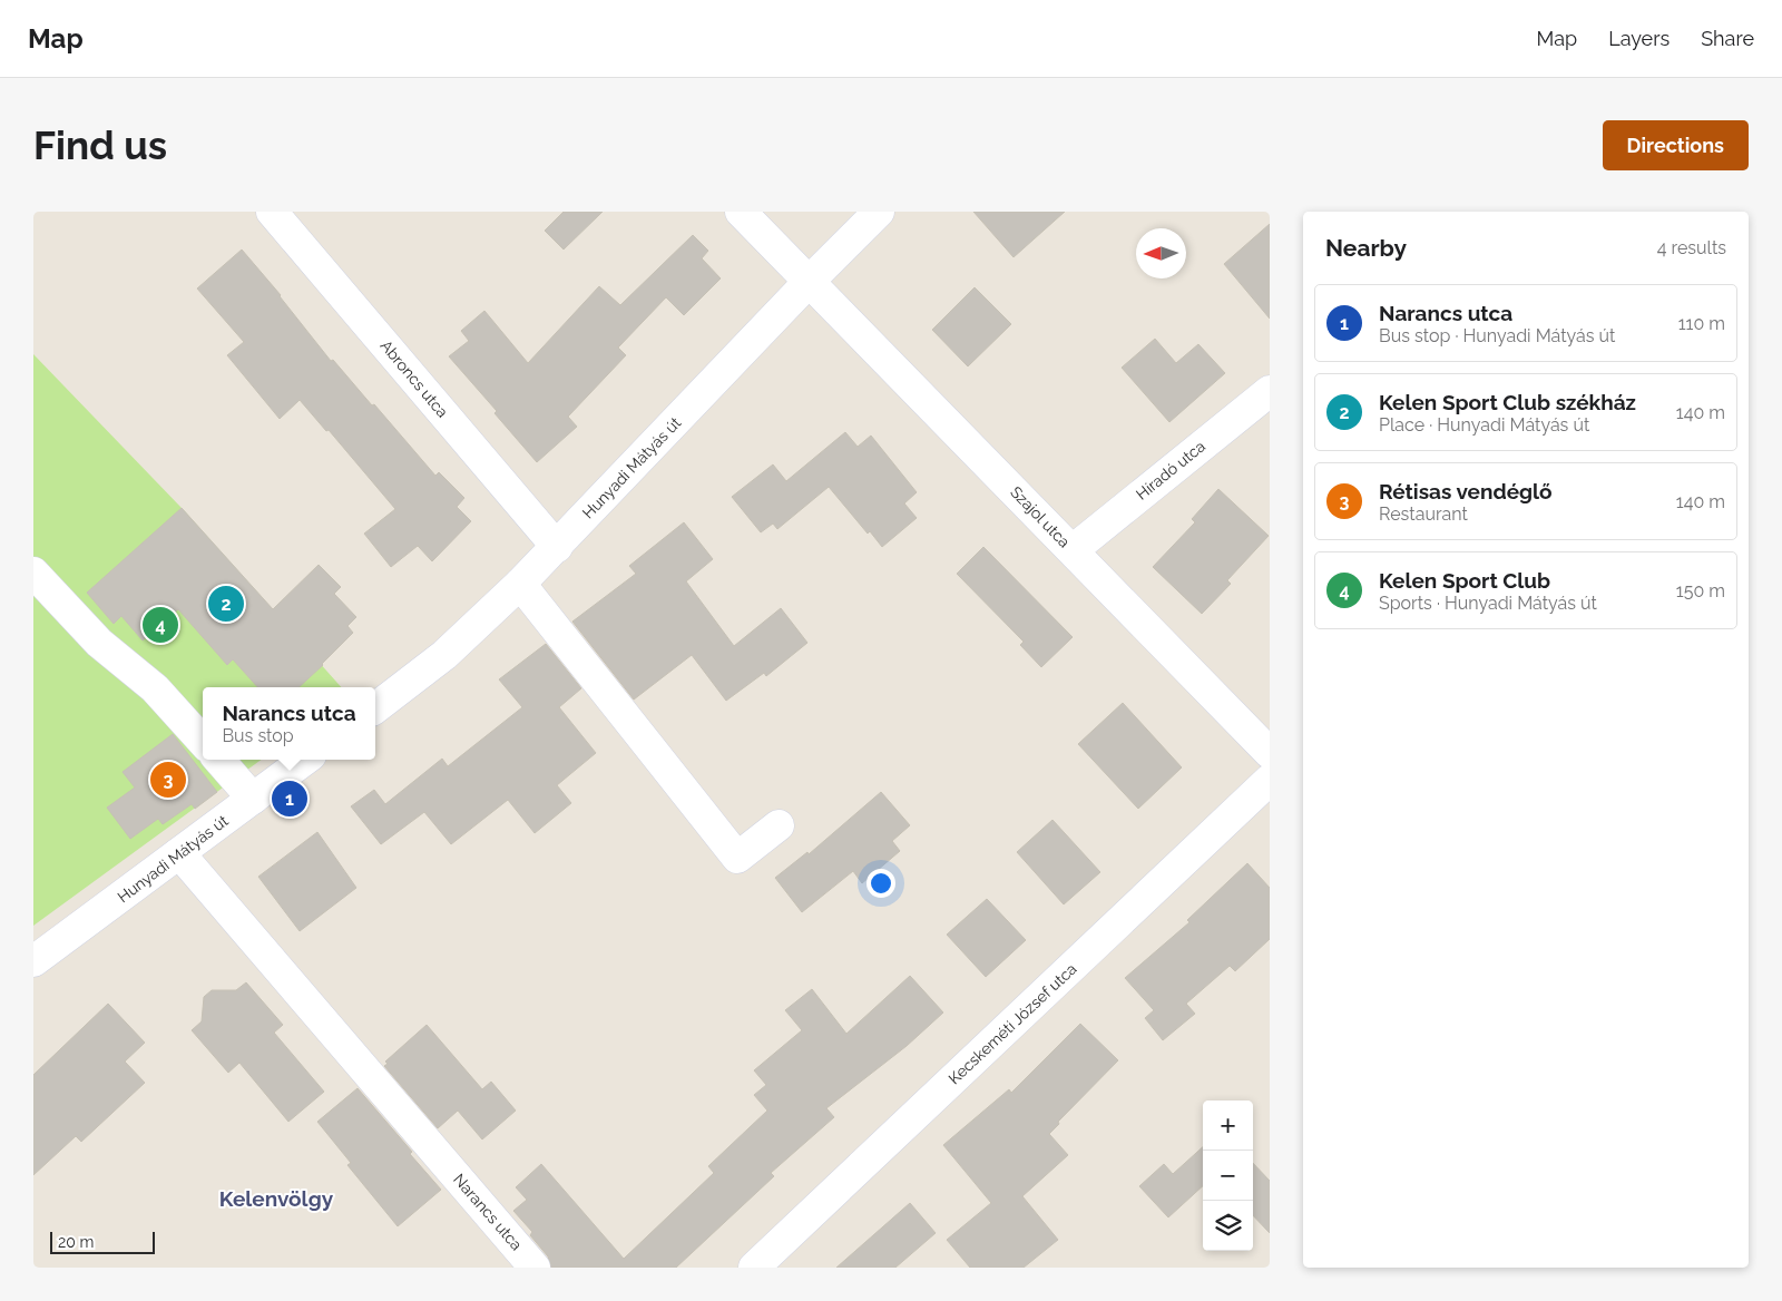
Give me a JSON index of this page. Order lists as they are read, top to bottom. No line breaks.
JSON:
{"streets":{"street":["Abroncs utca","Hunyadi Mátyás út","Híradó utca","Szajol utca","Kecskeméti József utca","Narancs utca"]},"crossings":[["Abroncs utca","Hunyadi Mátyás út"],["Hunyadi Mátyás út","Szajol utca"],["Hunyadi Mátyás út","Narancs utca"],["Híradó utca","Szajol utca"]],"districts":["Kelenvölgy"],"scale_bar":"20 m","north":"left","page":{"header":"Map","nav":["Map","Layers","Share"],"buttons":"Directions","title":"Find us","heading":["Nearby","4 results"],"list":[{"mark":"1","name":"Narancs utca","note":"Bus stop · Hunyadi Mátyás út","value":"110 m"},{"mark":"2","name":"Kelen Sport Club székház","note":"Place · Hunyadi Mátyás út","value":"140 m"},{"mark":"3","name":"Rétisas vendéglő","note":"Restaurant","value":"140 m"},{"mark":"4","name":"Kelen Sport Club","note":"Sports · Hunyadi Mátyás út","value":"150 m"}],"pins":["2","4","3","1"],"popup":["Narancs utca","Bus stop"],"map_buttons":["+","−"],"scale":"20 m"}}
